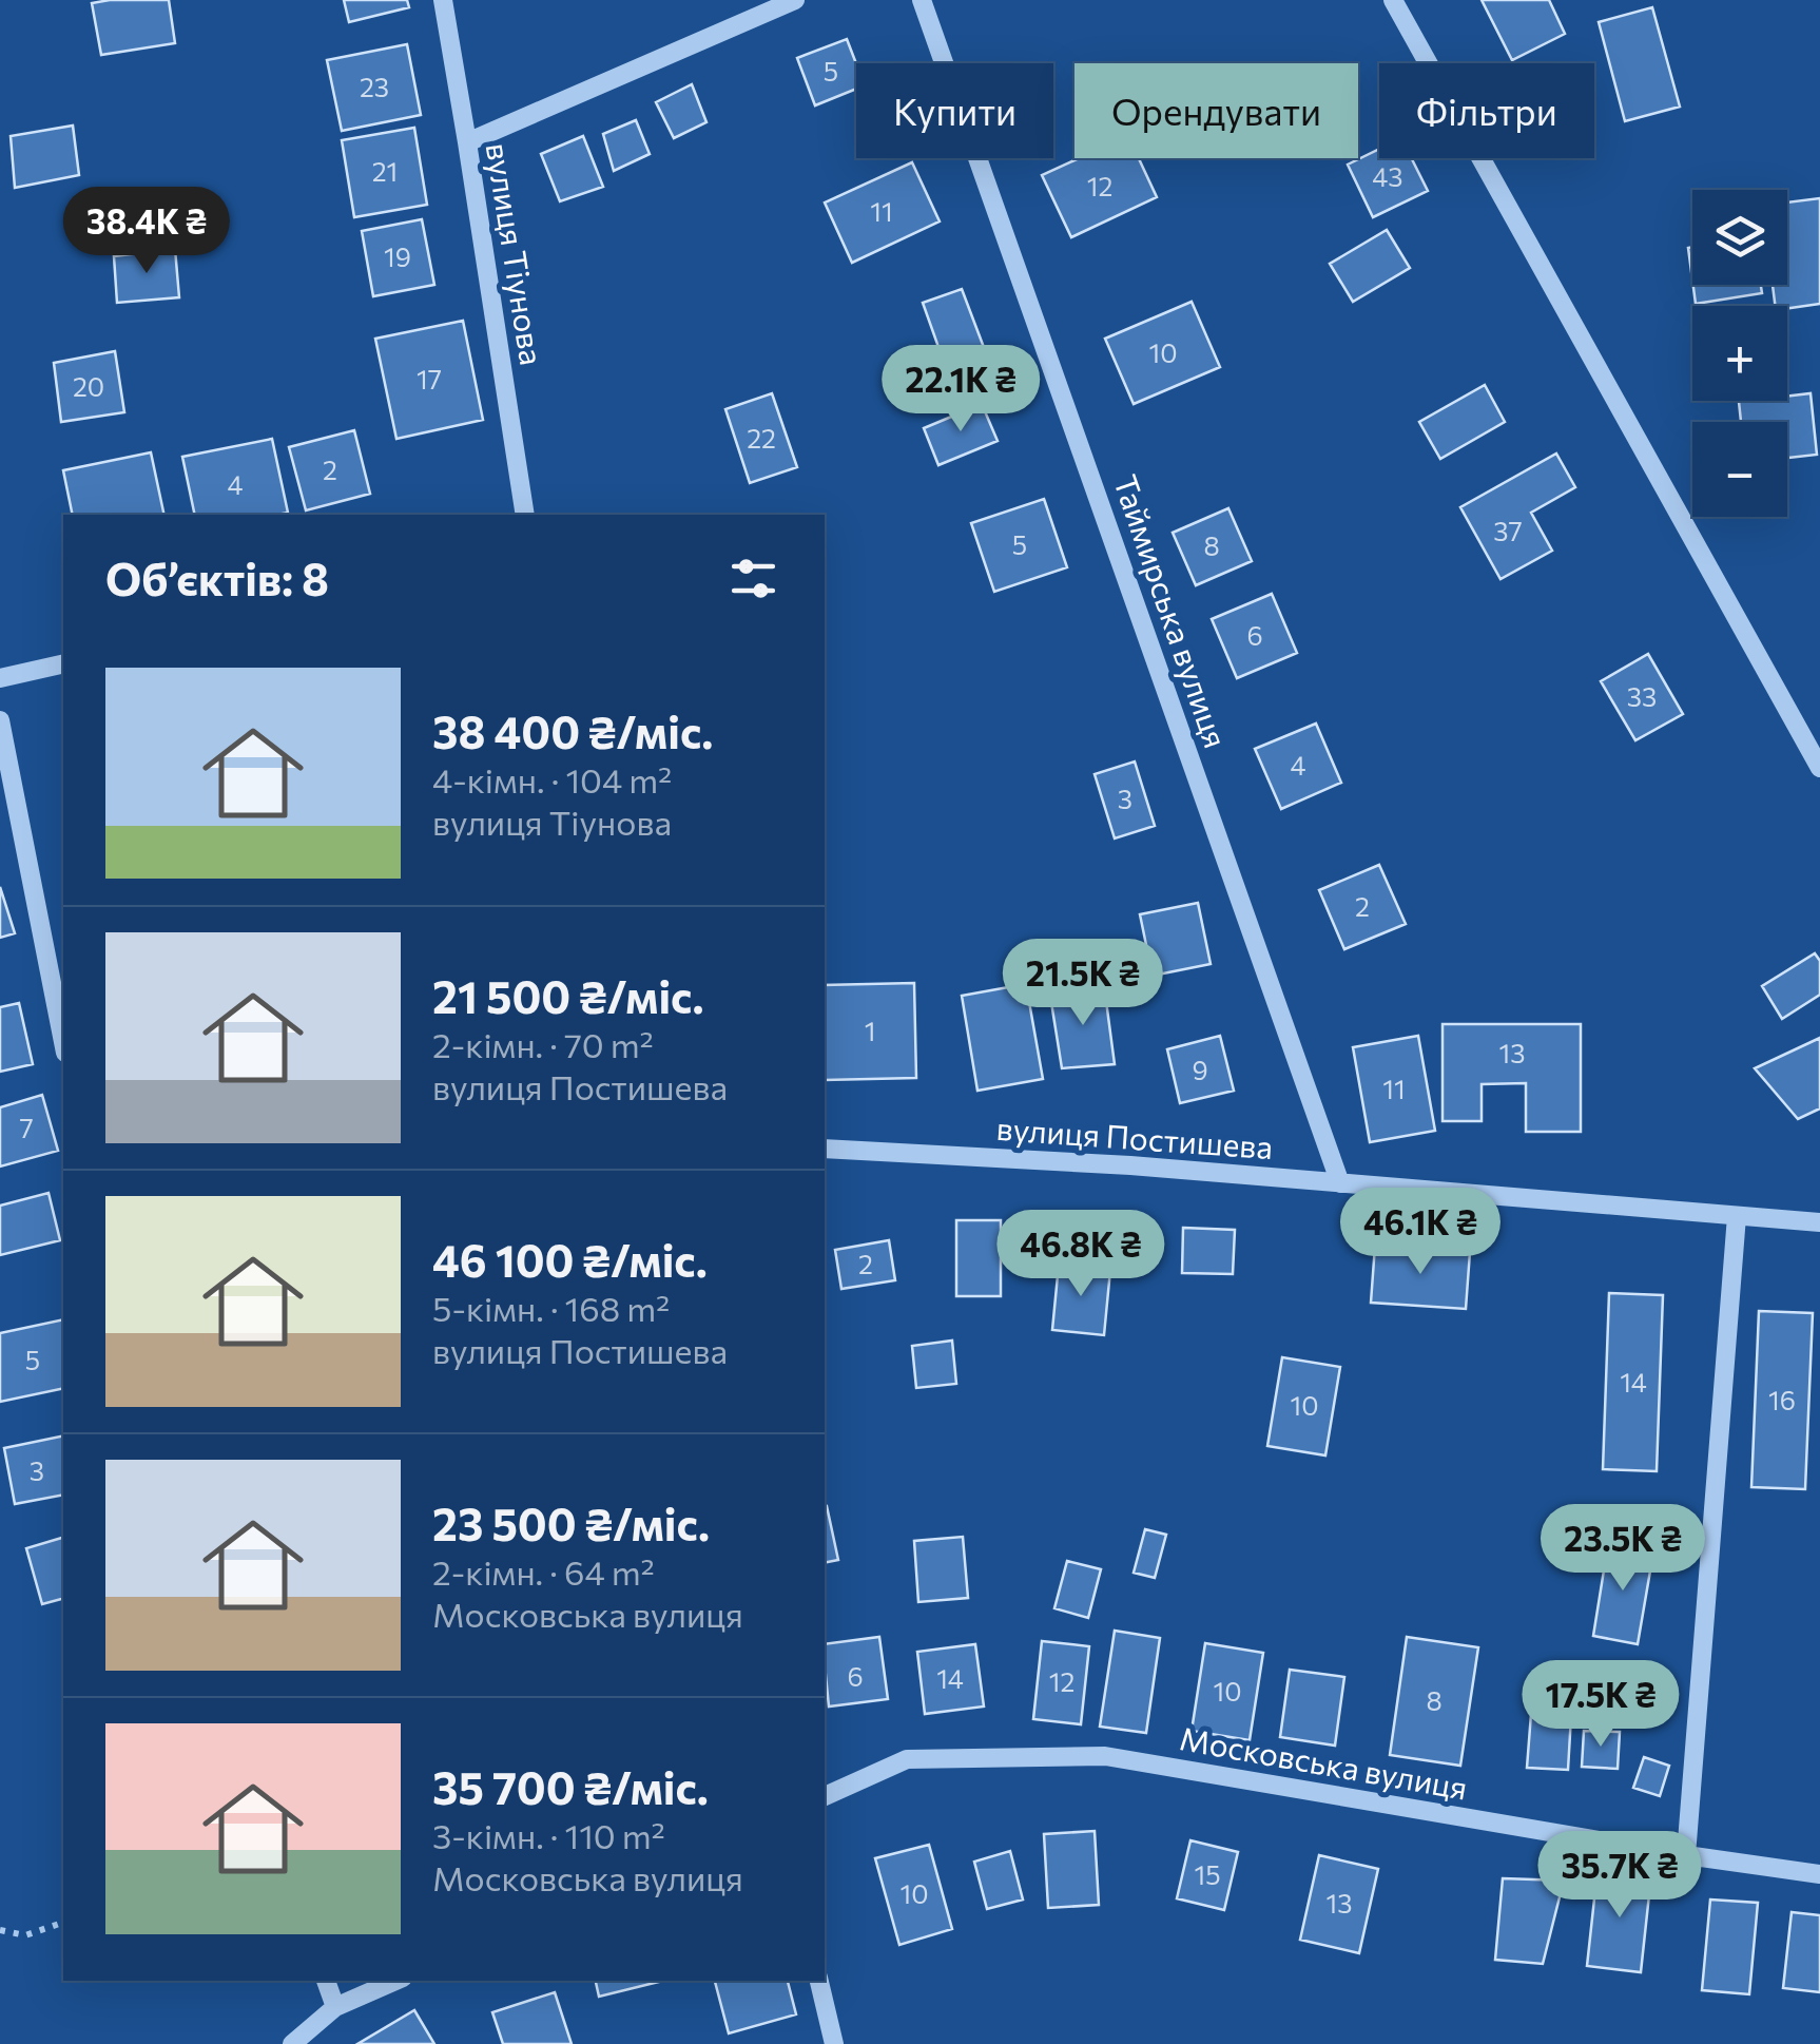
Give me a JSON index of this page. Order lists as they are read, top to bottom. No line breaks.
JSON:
{"streets":{"street":["вулиця Тіунова","Таймирська вулиця","вулиця Постишева","Московська вулиця"]},"crossings":[["Таймирська вулиця","вулиця Постишева"]],"house_numbers":["5","23","21","43","12","11","19","10","17","20","22","2","4","37","5","8","6","33","4","3","2","1","13","9","11","7","2","5","14","16","10","3","6","14","12","10","8","15","10","13"],"page":{"chip":["Купити","Орендувати","Фільтри"],"price":["38.4K ₴","22.1K ₴","21.5K ₴","46.1K ₴","46.8K ₴","23.5K ₴","17.5K ₴","35.7K ₴"],"map_buttons":["+","−"],"heading":"Об’єктів: 8","list":[{"name":"38 400 ₴/міс.","note":"4-кімн. · 104 m² · вулиця Тіунова"},{"name":"21 500 ₴/міс.","note":"2-кімн. · 70 m² · вулиця Постишева"},{"name":"46 100 ₴/міс.","note":"5-кімн. · 168 m² · вулиця Постишева"},{"name":"23 500 ₴/міс.","note":"2-кімн. · 64 m² · Московська вулиця"},{"name":"35 700 ₴/міс.","note":"3-кімн. · 110 m² · Московська вулиця"}]}}
